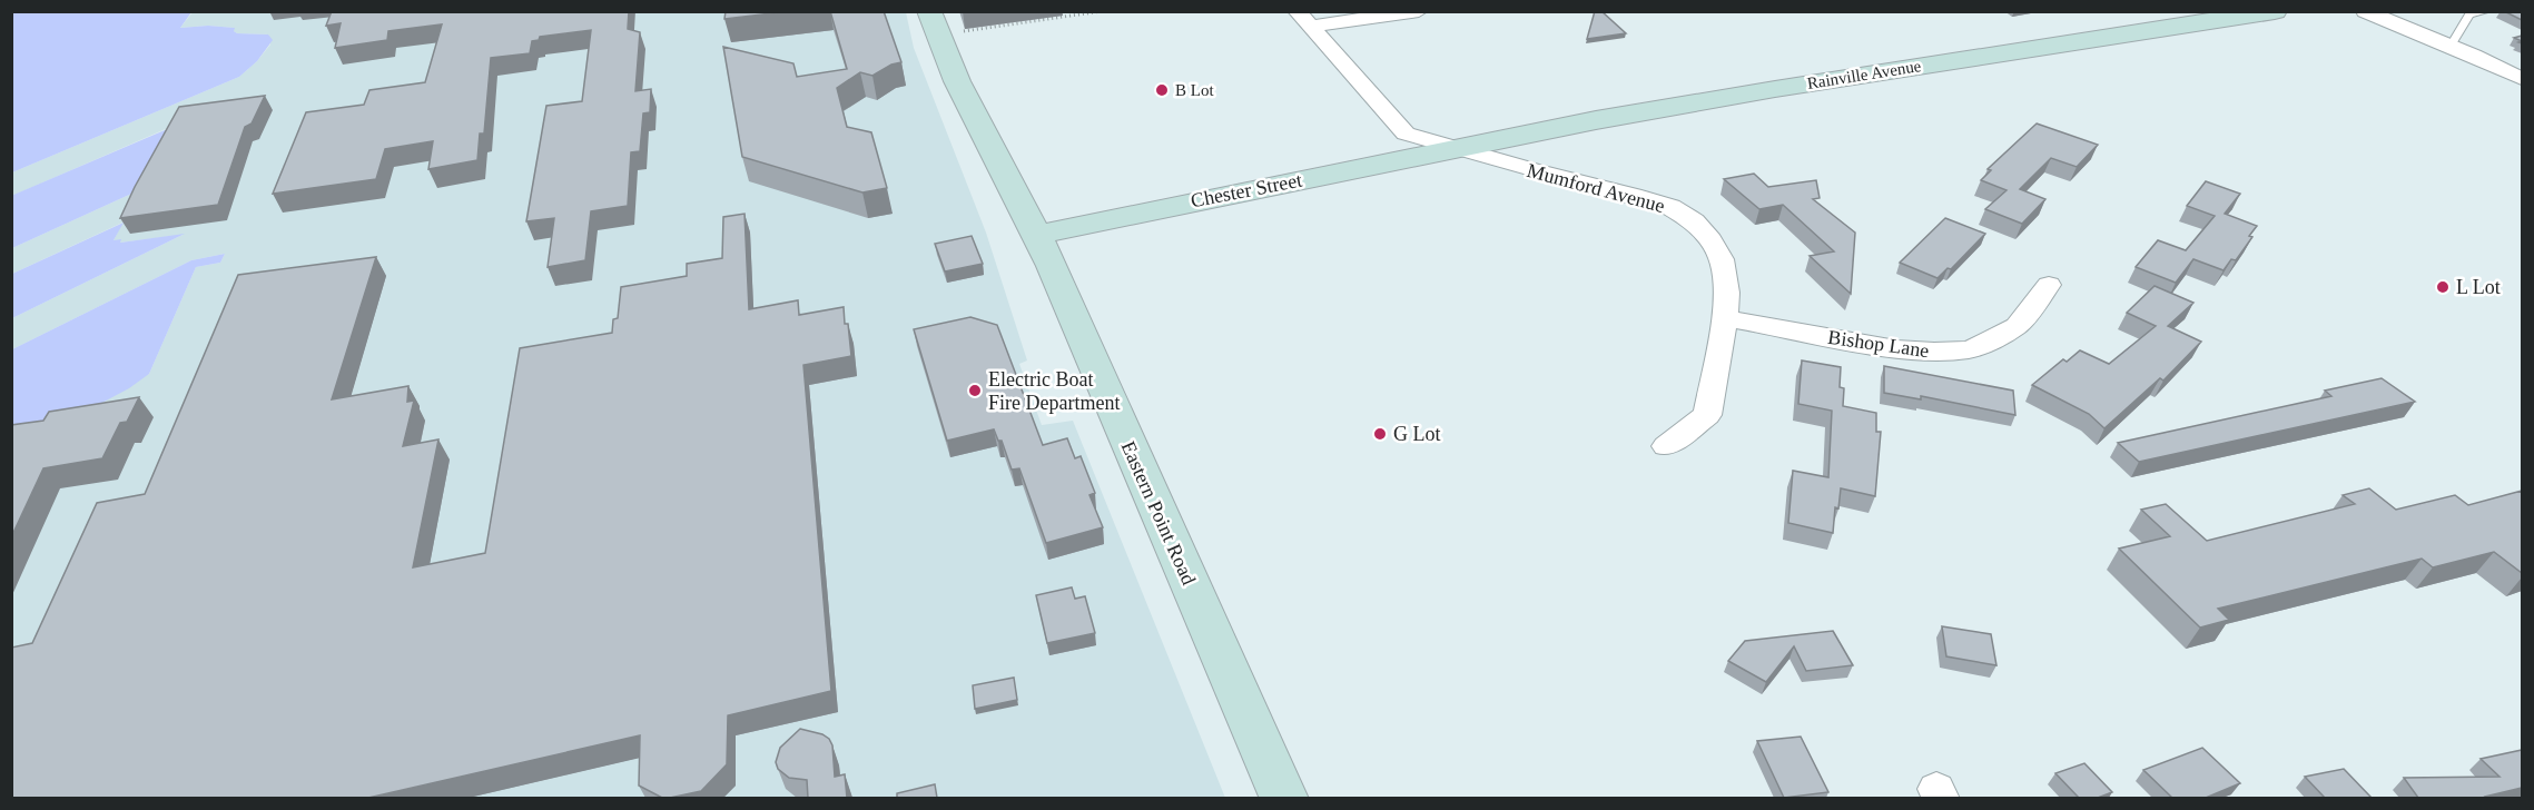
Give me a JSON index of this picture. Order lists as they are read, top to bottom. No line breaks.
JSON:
{"streets":{"main road":["Rainville Avenue","Chester Street","Eastern Point Road"],"street":["Mumford Avenue","Bishop Lane"]},"crossings":[["Rainville Avenue","Mumford Avenue"],["Rainville Avenue","Chester Street"],["Mumford Avenue","Chester Street"],["Mumford Avenue","Bishop Lane"],["Chester Street","Eastern Point Road"]],"places":["B Lot","L Lot","Electric Boat Fire Department","G Lot"]}
